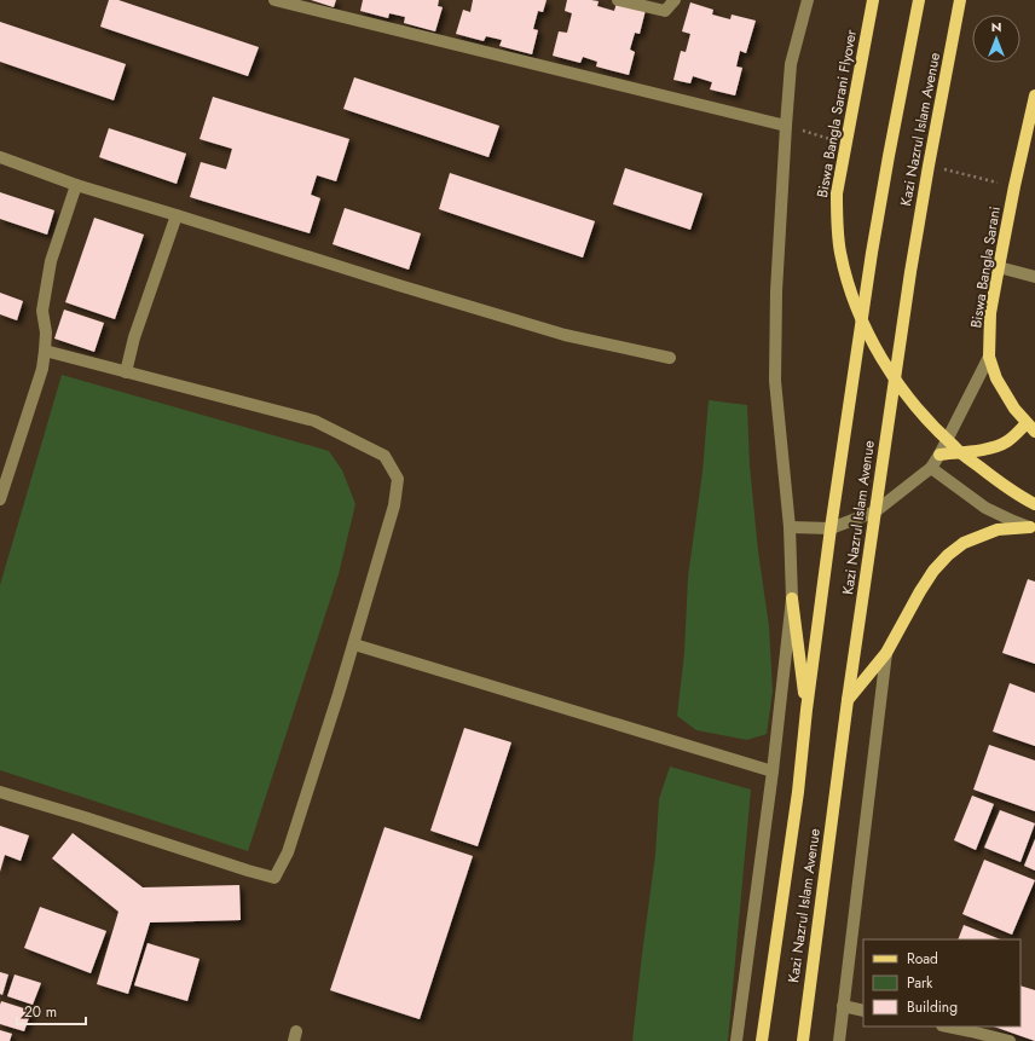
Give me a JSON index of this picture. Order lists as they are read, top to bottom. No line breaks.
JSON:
{"streets":{"main road":["Biswa Bangla Sarani Flyover","Kazi Nazrul Islam Avenue","Biswa Bangla Sarani"]},"legend":["Road","Park","Building"],"scale_bar":"20 m","north":"top"}
